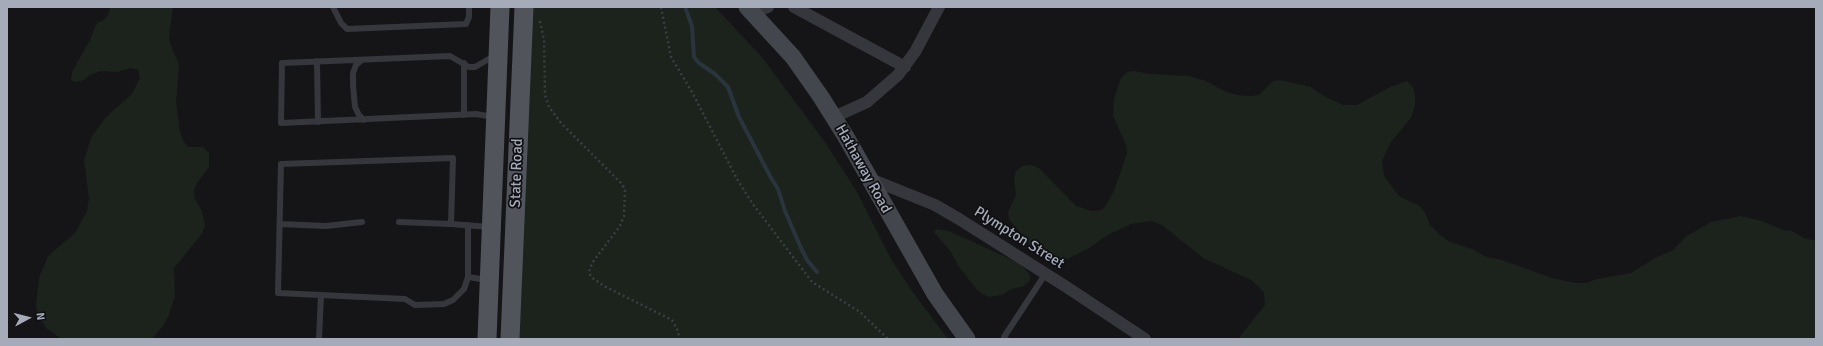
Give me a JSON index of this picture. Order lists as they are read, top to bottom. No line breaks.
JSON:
{"streets":{"main road":["Hathaway Road","State Road"],"street":["Plympton Street"]},"crossings":[["Hathaway Road","Plympton Street"]],"north":"right"}
